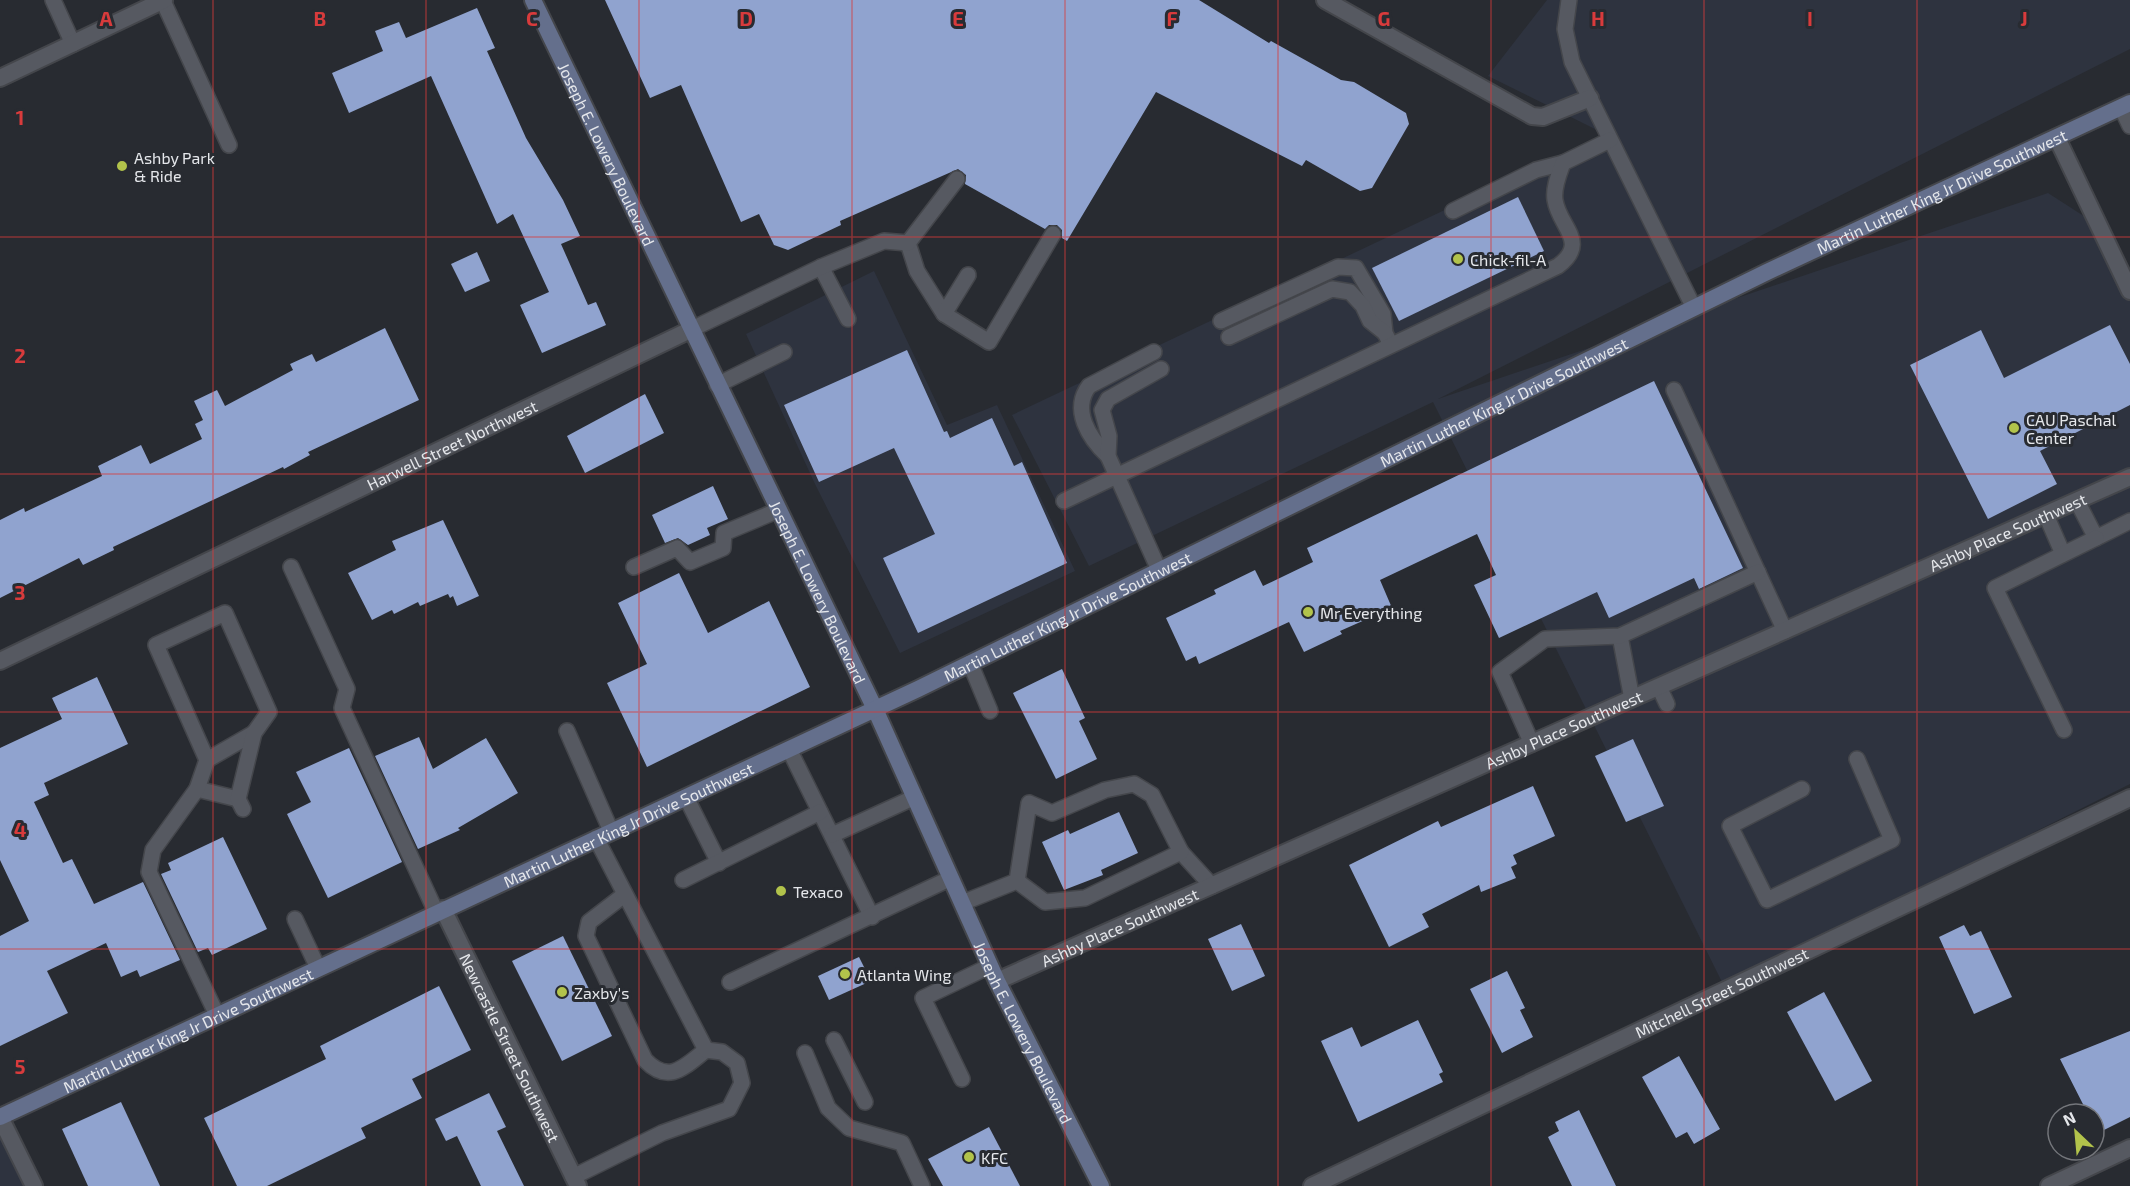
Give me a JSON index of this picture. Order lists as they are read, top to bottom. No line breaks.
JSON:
{"streets":{"main road":["Joseph E. Lowery Boulevard","Martin Luther King Jr Drive Southwest"],"street":["Harwell Street Northwest","Ashby Place Southwest","Mitchell Street Southwest","Newcastle Street Southwest"]},"crossings":[["Joseph E. Lowery Boulevard","Martin Luther King Jr Drive Southwest"],["Joseph E. Lowery Boulevard","Harwell Street Northwest"],["Joseph E. Lowery Boulevard","Ashby Place Southwest"],["Martin Luther King Jr Drive Southwest","Newcastle Street Southwest"]],"places":["Ashby Park & Ride","Chick-fil-A","CAU Paschal Center","Mr Everything","Texaco","Atlanta Wing","Zaxby's","KFC"],"north":"top left","grid":{"columns":["A","B","C","D","E","F","G","H","I","J"],"rows":["1","2","3","4","5"]}}
